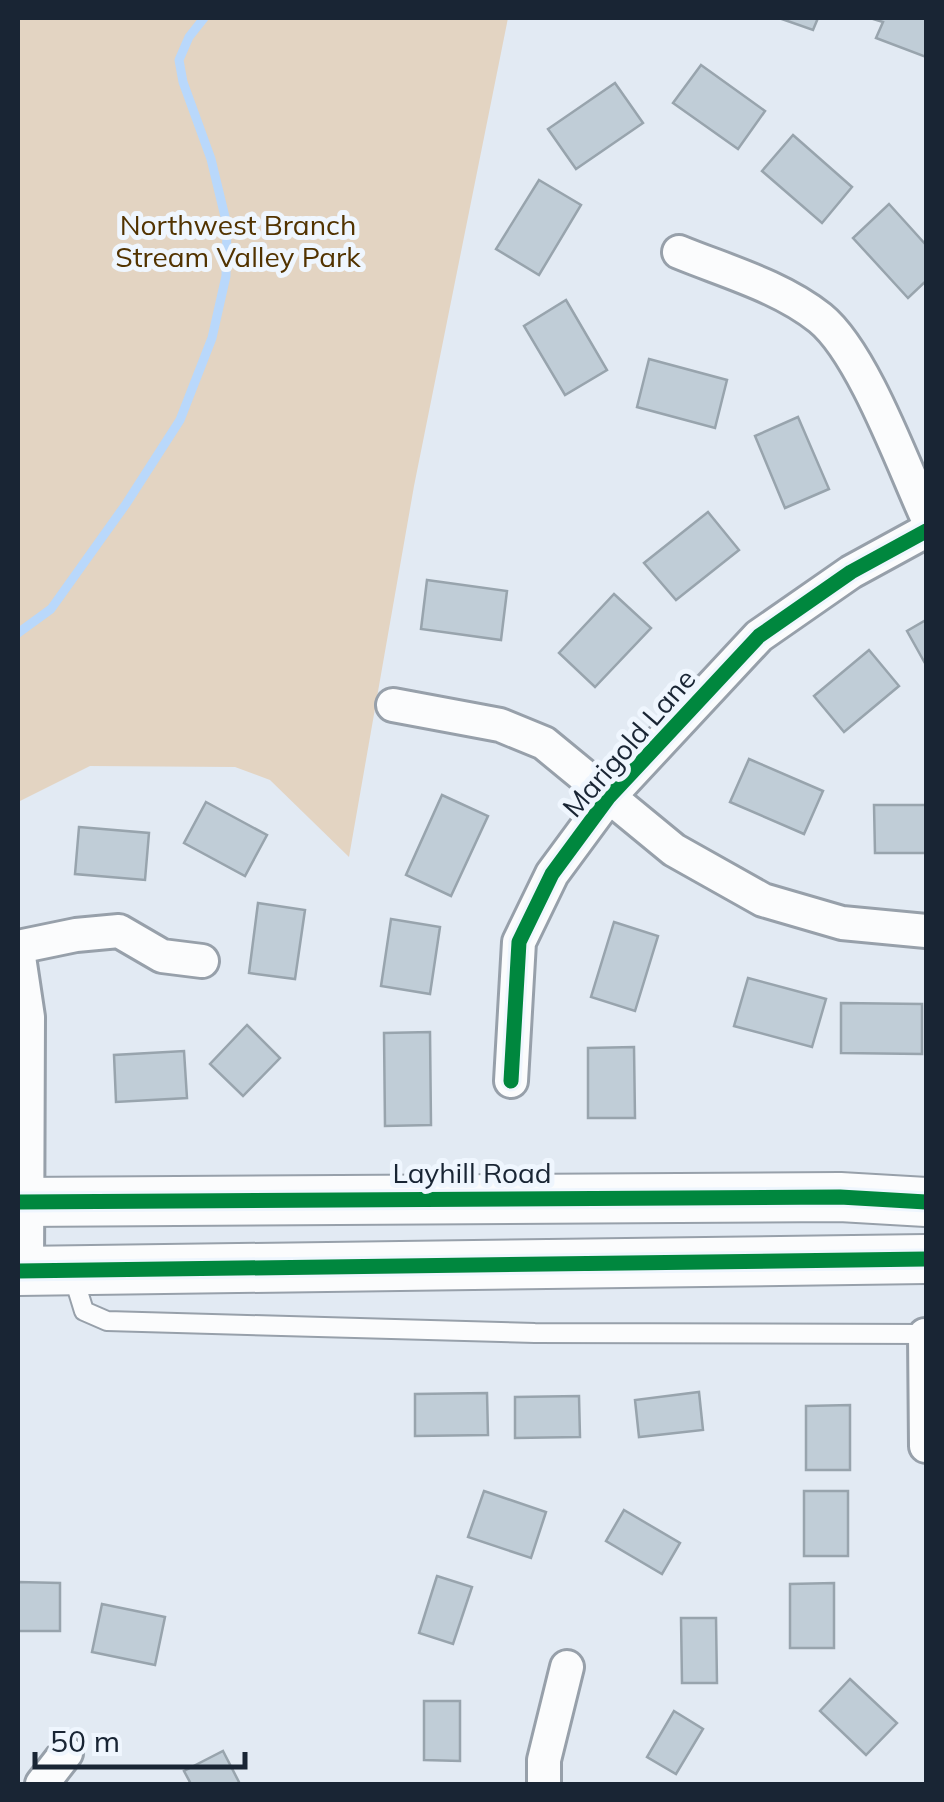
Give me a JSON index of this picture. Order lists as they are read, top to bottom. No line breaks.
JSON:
{"streets":{"main road":["Layhill Road"],"street":["Marigold Lane"]},"parks":["Northwest Branch Stream Valley Park"],"scale_bar":"50 m"}
